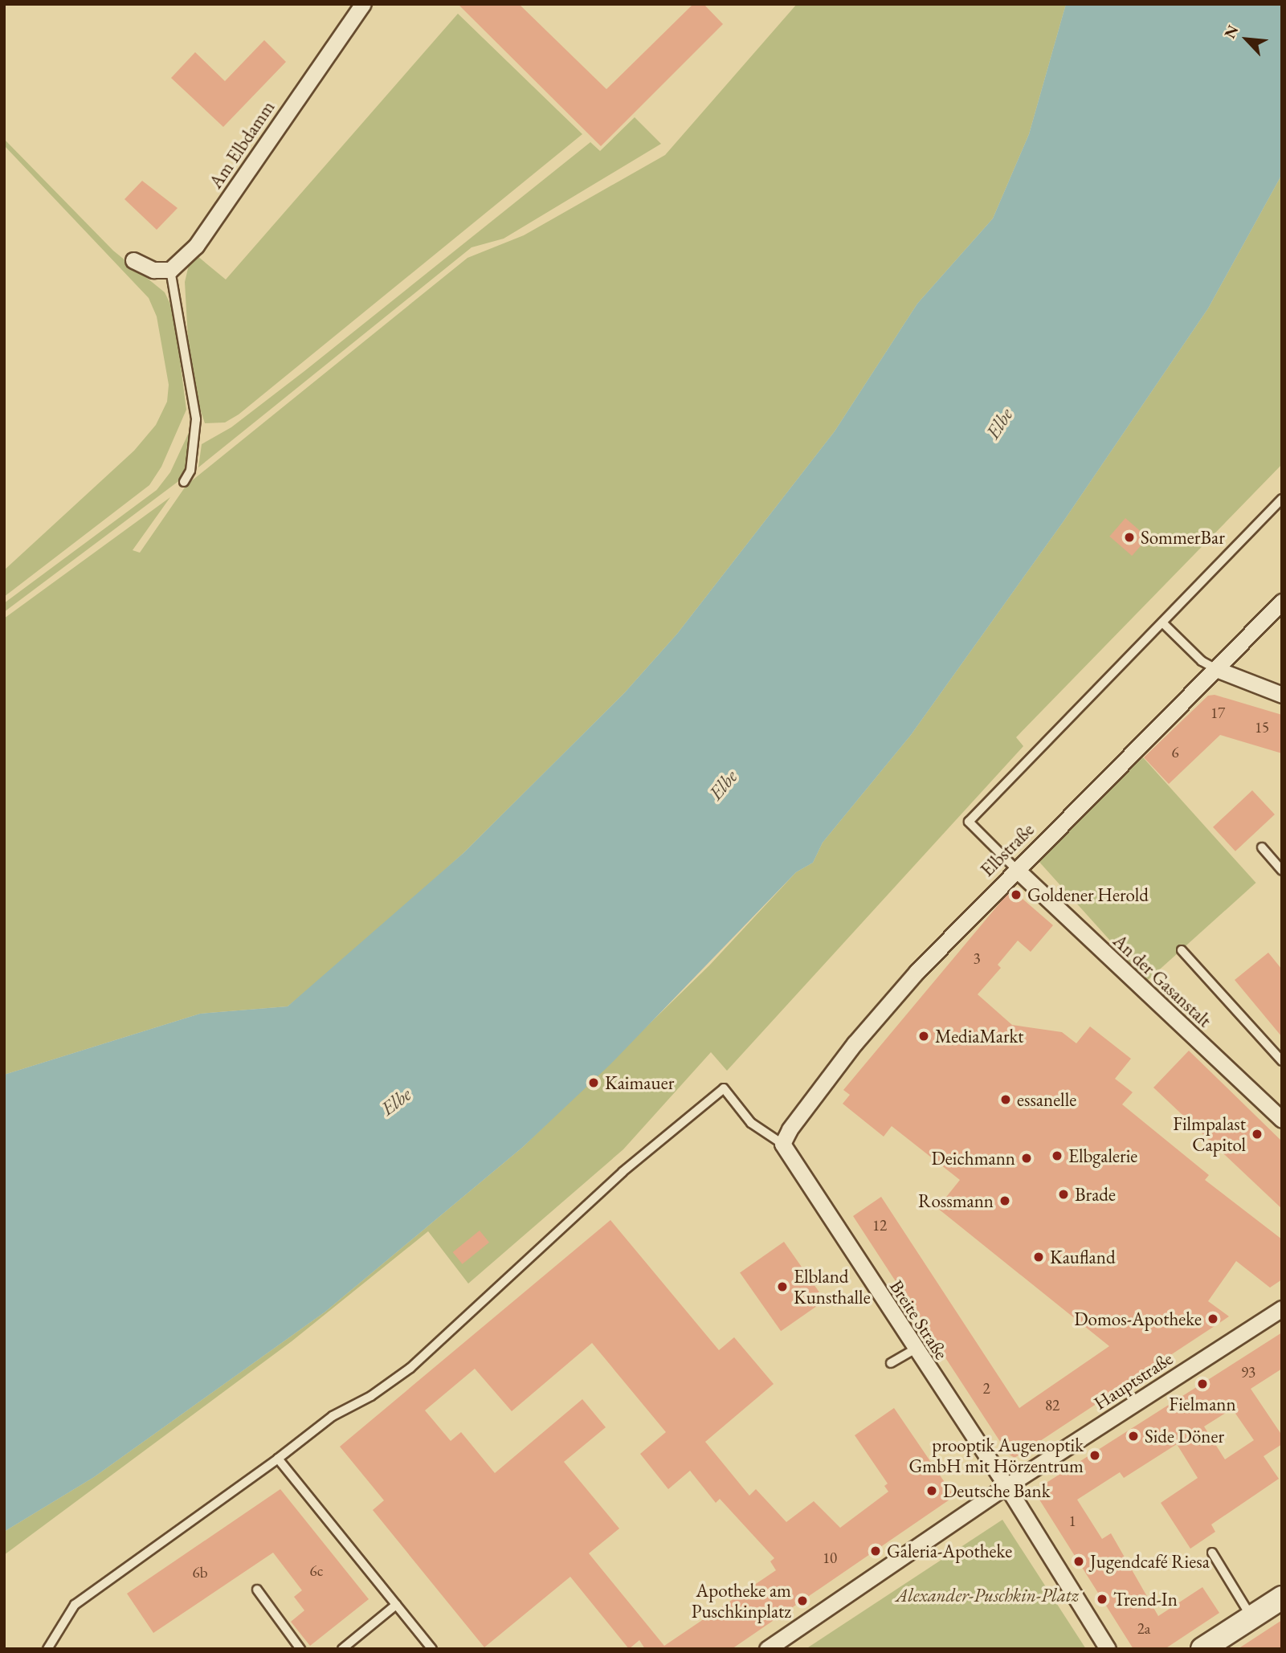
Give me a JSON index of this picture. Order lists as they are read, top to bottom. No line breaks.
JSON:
{"streets":{"street":["Am Elbdamm","Elbstraße","An der Gasanstalt","Breite Straße","Hauptstraße"]},"crossings":[["Elbstraße","An der Gasanstalt"],["Elbstraße","Breite Straße"],["Breite Straße","Hauptstraße"]],"water":["Elbe"],"parks":["Alexander-Puschkin-Platz"],"places":["SommerBar","Goldener Herold","MediaMarkt","Kaimauer","essanelle","Filmpalast Capitol","Elbgalerie","Deichmann","Brade","Rossmann","Kaufland","Elbland Kunsthalle","Domos-Apotheke","Fielmann","Side Döner","prooptik Augenoptik GmbH mit Hörzentrum","Deutsche Bank","Galeria-Apotheke","Jugendcafé Riesa","Trend-In","Apotheke am Puschkinplatz"],"house_numbers":["17","15","6","3","12","93","2","82","1","10","6c","6b","2a"],"north":"top left"}
